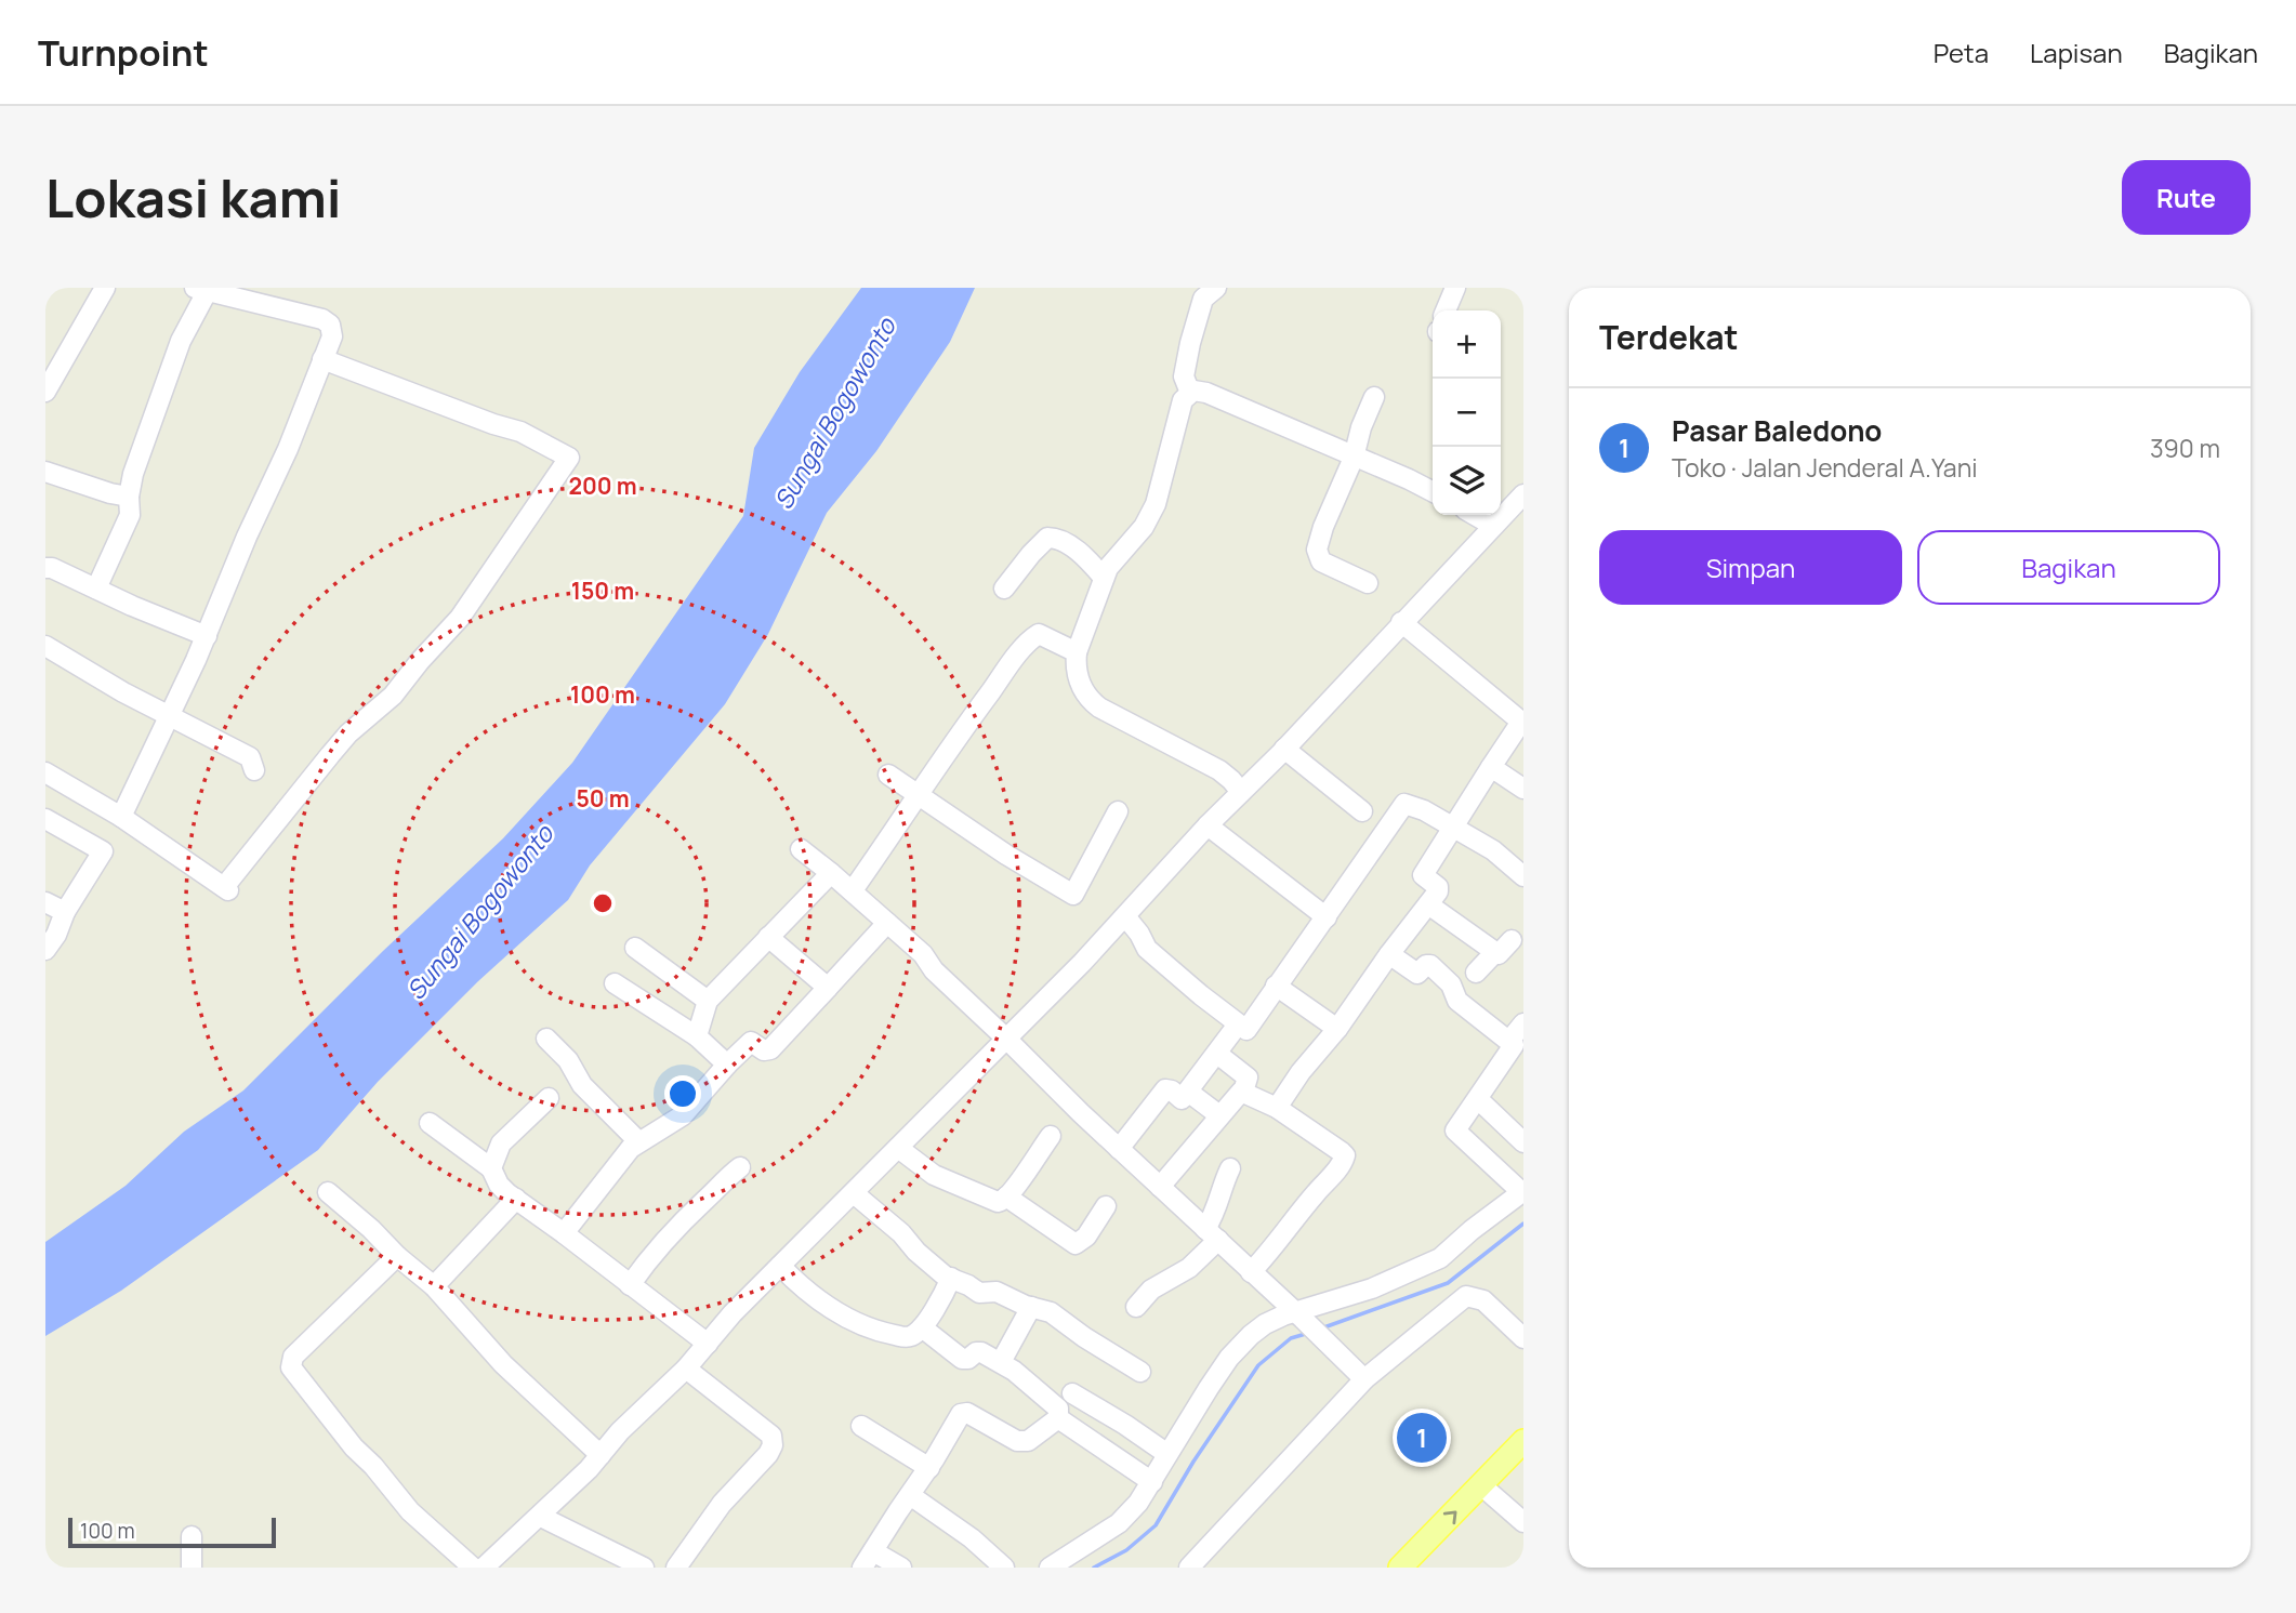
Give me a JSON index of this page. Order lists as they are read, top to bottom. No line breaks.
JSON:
{"water":["Sungai Bogowonto"],"scale_bar":"100 m","page":{"header":"Turnpoint","nav":["Peta","Lapisan","Bagikan"],"buttons":["Rute",["Simpan","Bagikan"]],"title":"Lokasi kami","heading":"Terdekat","map_buttons":["+","−"],"list":[{"mark":"1","name":"Pasar Baledono","note":"Toko · Jalan Jenderal A.Yani","value":"390 m"}],"pins":"1","scale":"100 m"},"rings":["200 m","150 m","100 m","50 m"]}
